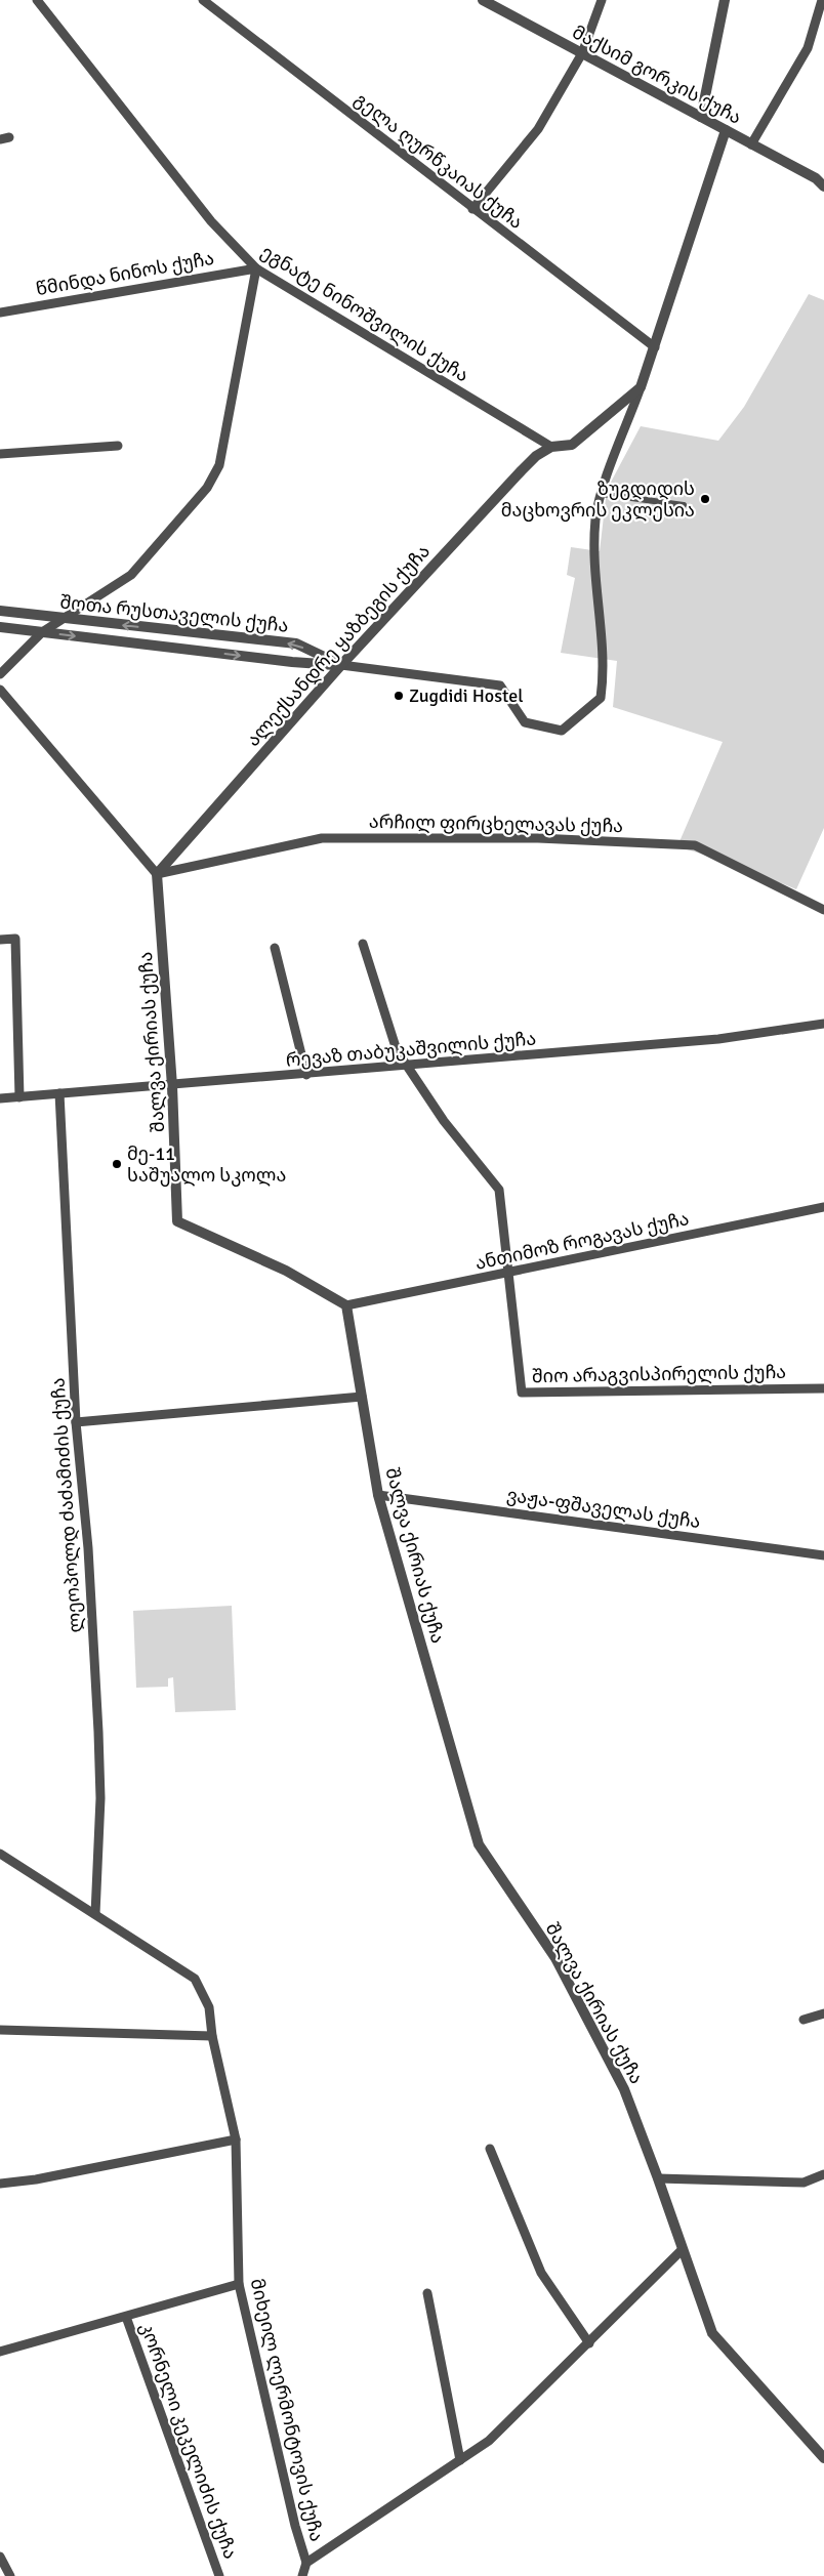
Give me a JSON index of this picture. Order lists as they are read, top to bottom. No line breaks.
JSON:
{"streets":{"street":["მაქსიმ გორკის ქუჩა","გელა ღურწკაიას ქუჩა","წმინდა ნინოს ქუჩა","ეგნატე ნინოშვილის ქუჩა","შოთა რუსთაველის ქუჩა","ალექსანდრე ყაზბეგის ქუჩა","არჩილ ფირცხელავას ქუჩა","შალვა ქირიას ქუჩა","რევაზ თაბუკაშვილის ქუჩა","ანთიმოზ როგავას ქუჩა","შიო არაგვისპირელის ქუჩა","ლეოპოლდ ძაძამიძის ქუჩა","ვაჟა-ფშაველას ქუჩა","მიხეილ ლერმონტოვის ქუჩა","კორნელი კეკელიძის ქუჩა"]},"crossings":[["წმინდა ნინოს ქუჩა","ეგნატე ნინოშვილის ქუჩა"],["ეგნატე ნინოშვილის ქუჩა","ალექსანდრე ყაზბეგის ქუჩა"],["შოთა რუსთაველის ქუჩა","ალექსანდრე ყაზბეგის ქუჩა"],["ალექსანდრე ყაზბეგის ქუჩა","არჩილ ფირცხელავას ქუჩა"],["ალექსანდრე ყაზბეგის ქუჩა","შალვა ქირიას ქუჩა"],["არჩილ ფირცხელავას ქუჩა","შალვა ქირიას ქუჩა"],["შალვა ქირიას ქუჩა","რევაზ თაბუკაშვილის ქუჩა"],["შალვა ქირიას ქუჩა","ანთიმოზ როგავას ქუჩა"],["შალვა ქირიას ქუჩა","ვაჟა-ფშაველას ქუჩა"],["რევაზ თაბუკაშვილის ქუჩა","ლეოპოლდ ძაძამიძის ქუჩა"],["ანთიმოზ როგავას ქუჩა","შიო არაგვისპირელის ქუჩა"],["ლეოპოლდ ძაძამიძის ქუჩა","მიხეილ ლერმონტოვის ქუჩა"]],"places":["ზუგდიდის მაცხოვრის ეკლესია","Zugdidi Hostel","მე-11 საშუალო სკოლა"]}
